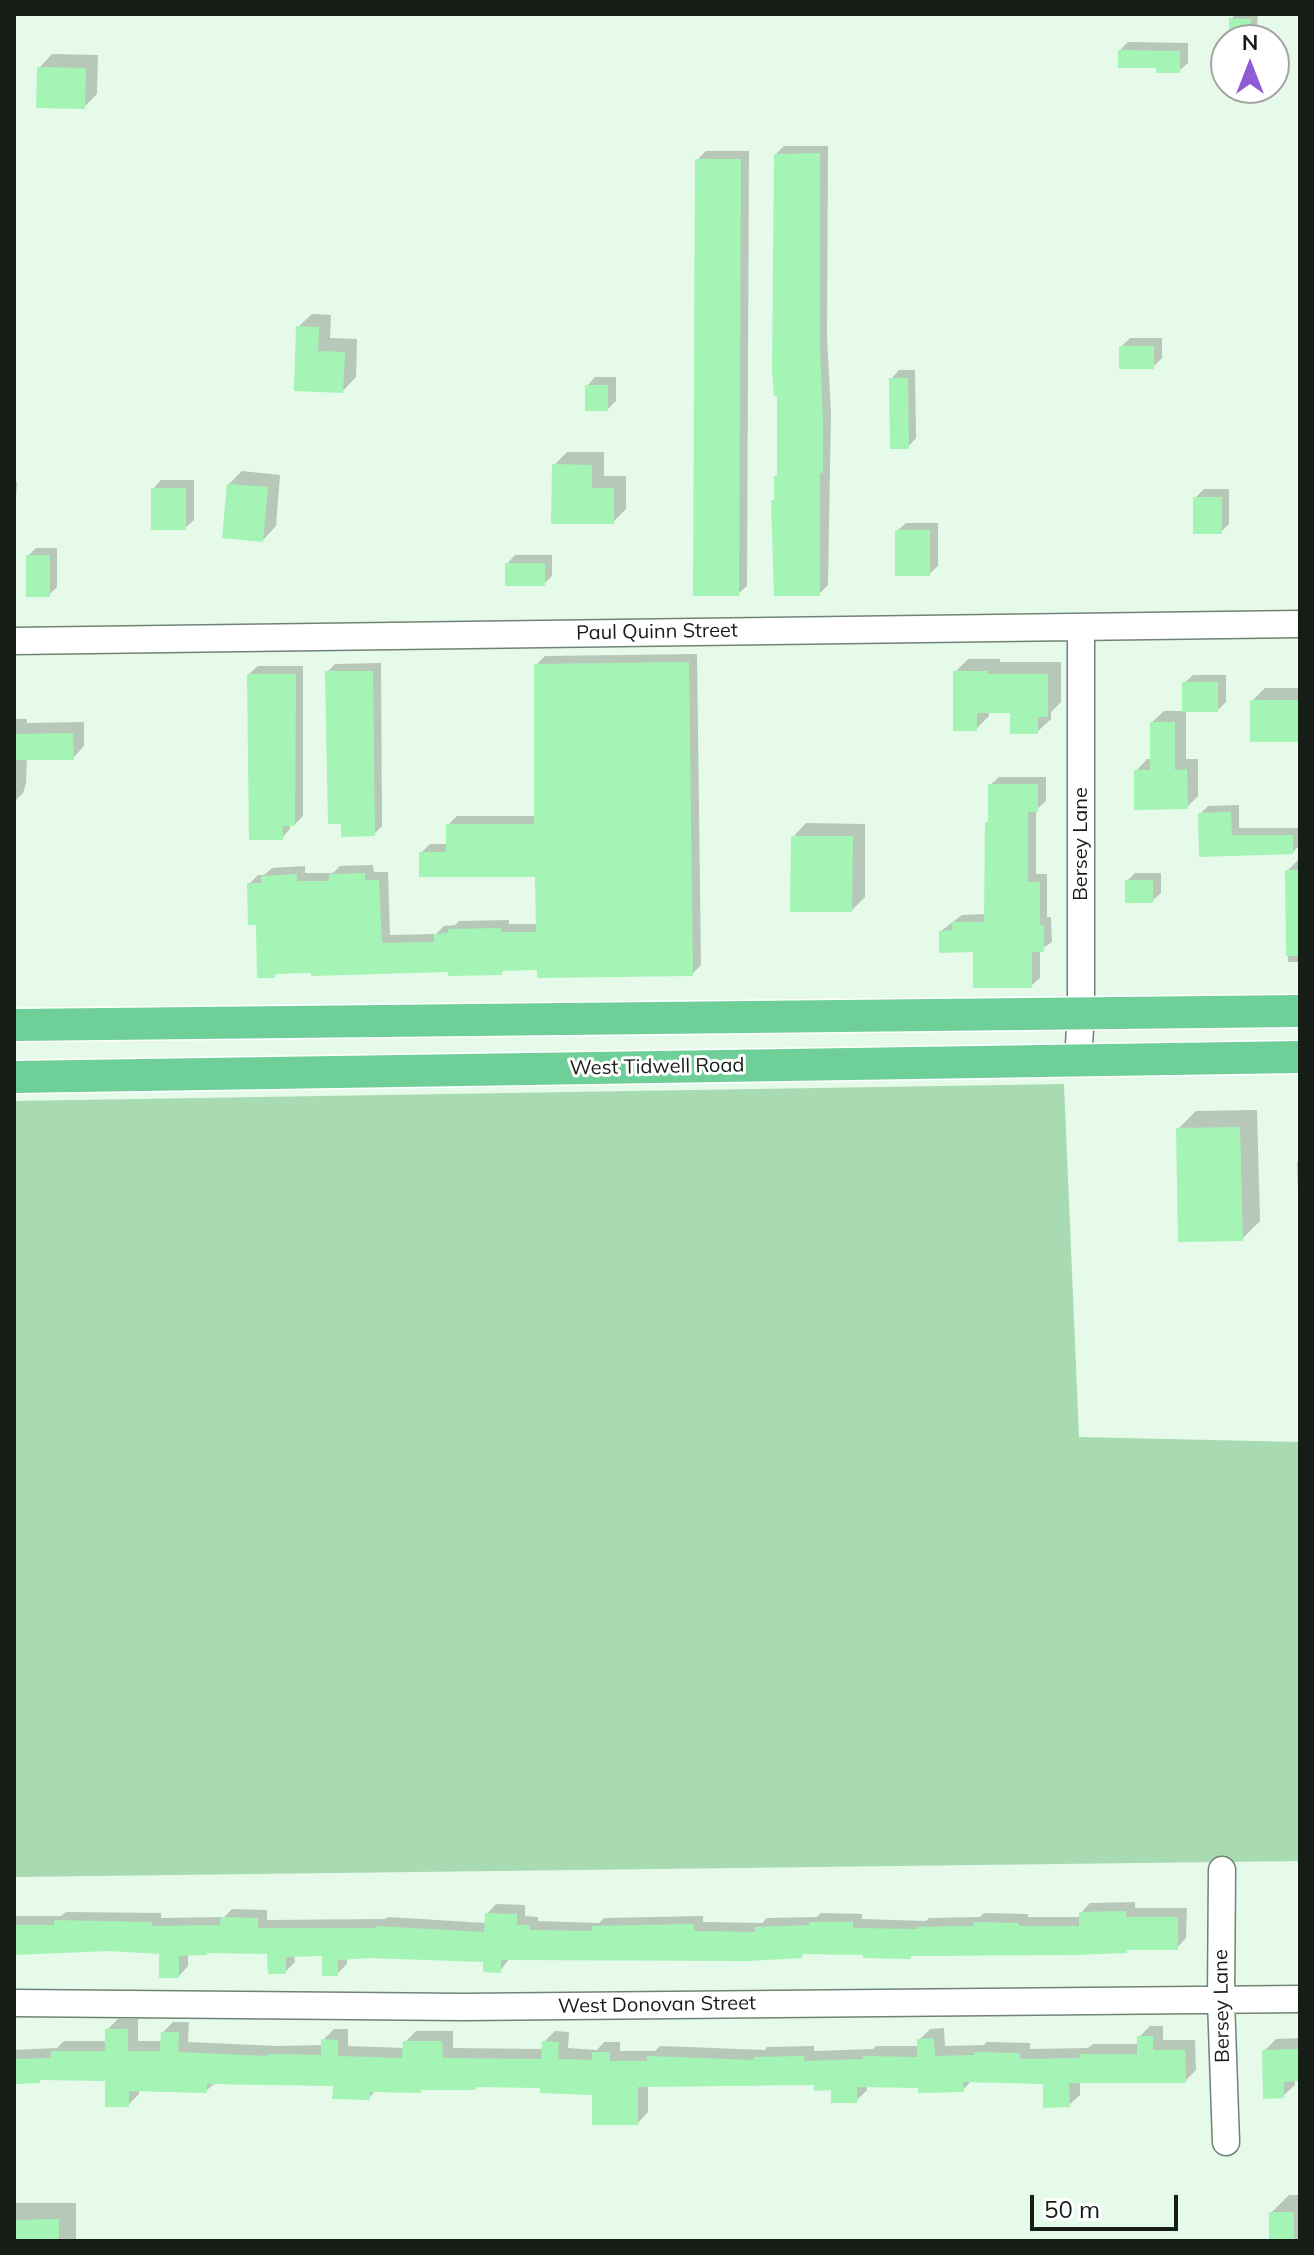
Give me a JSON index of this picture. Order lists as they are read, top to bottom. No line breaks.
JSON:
{"streets":{"main road":["West Tidwell Road"],"street":["Paul Quinn Street","Bersey Lane","West Donovan Street"]},"crossings":[["Paul Quinn Street","Bersey Lane"],["Bersey Lane","West Tidwell Road"],["Bersey Lane","West Donovan Street"]],"scale_bar":"50 m","north":"top"}
